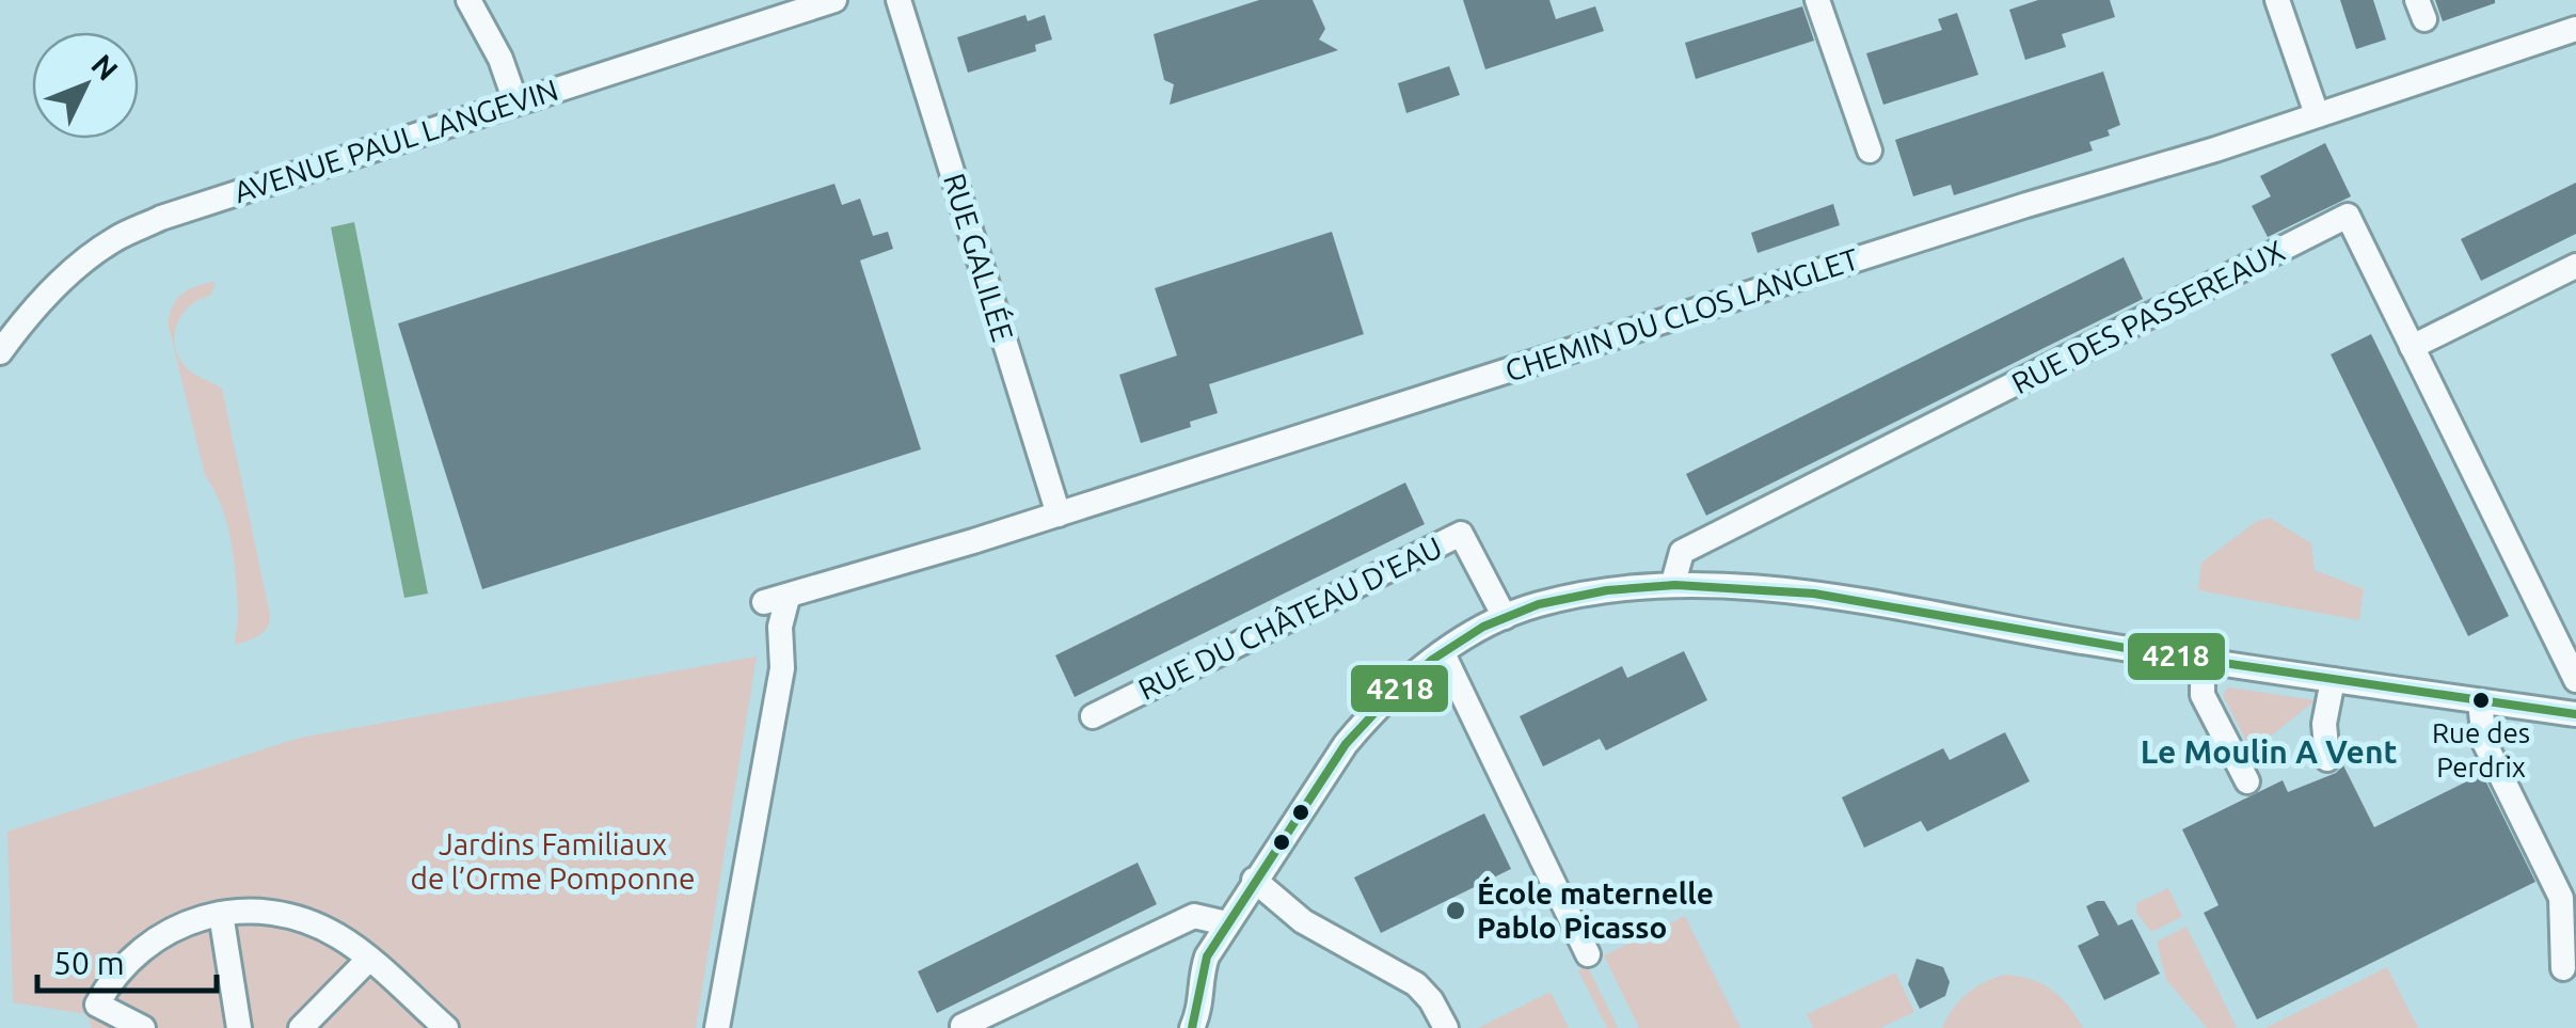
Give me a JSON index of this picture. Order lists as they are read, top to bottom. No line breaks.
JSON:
{"streets":{"street":["AVENUE PAUL LANGEVIN","RUE GALILÉE","CHEMIN DU CLOS LANGLET","RUE DES PASSEREAUX","RUE DU CHÂTEAU D'EAU"]},"crossings":[["RUE GALILÉE","CHEMIN DU CLOS LANGLET"]],"districts":["Le Moulin A Vent"],"parks":["Jardins Familiaux de l’Orme Pomponne"],"places":["Rue des Perdrix","École maternelle Pablo Picasso"],"lines":["transit line 4218"],"scale_bar":"50 m","north":"top right"}
